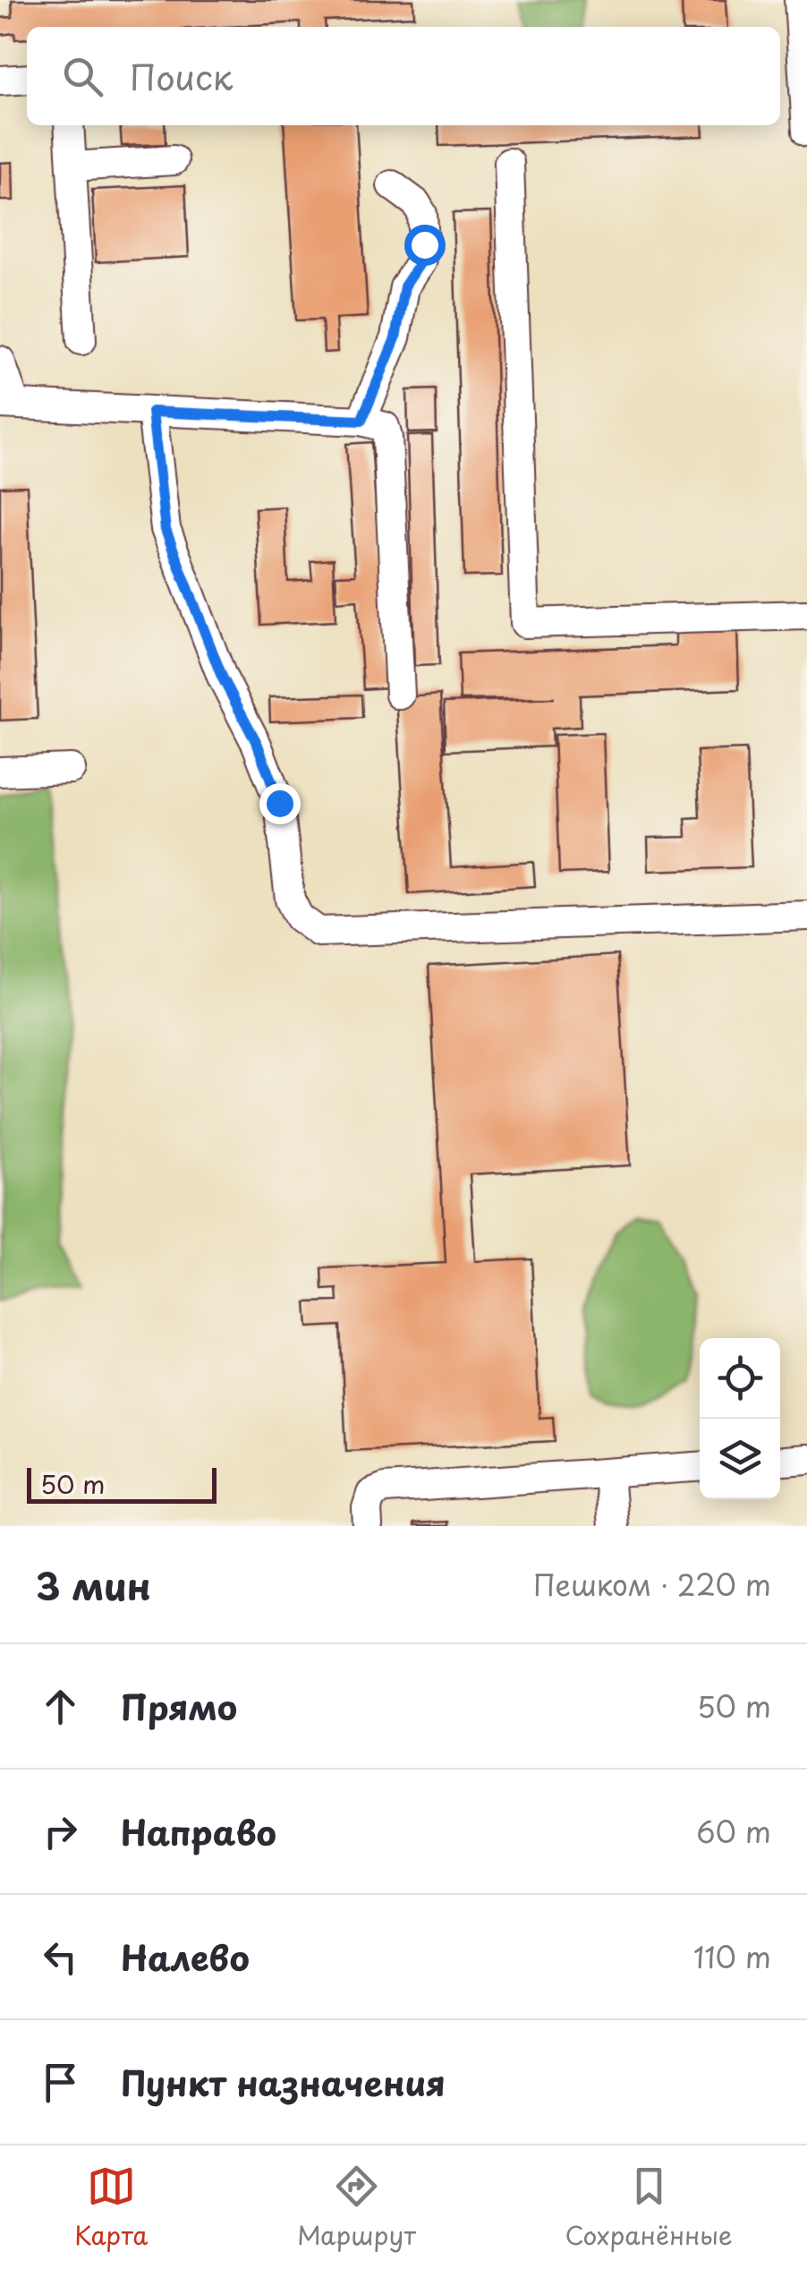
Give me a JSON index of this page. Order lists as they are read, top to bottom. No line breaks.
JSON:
{"scale_bar":"50 m","page":{"search":"Поиск","scale":"50 m","heading":["3 мин","Пешком · 220 m"],"list":[["Прямо","50 m"],["Направо","60 m"],["Налево","110 m"],"Пункт назначения"],"nav":["Карта","Маршрут","Сохранённые"]}}
